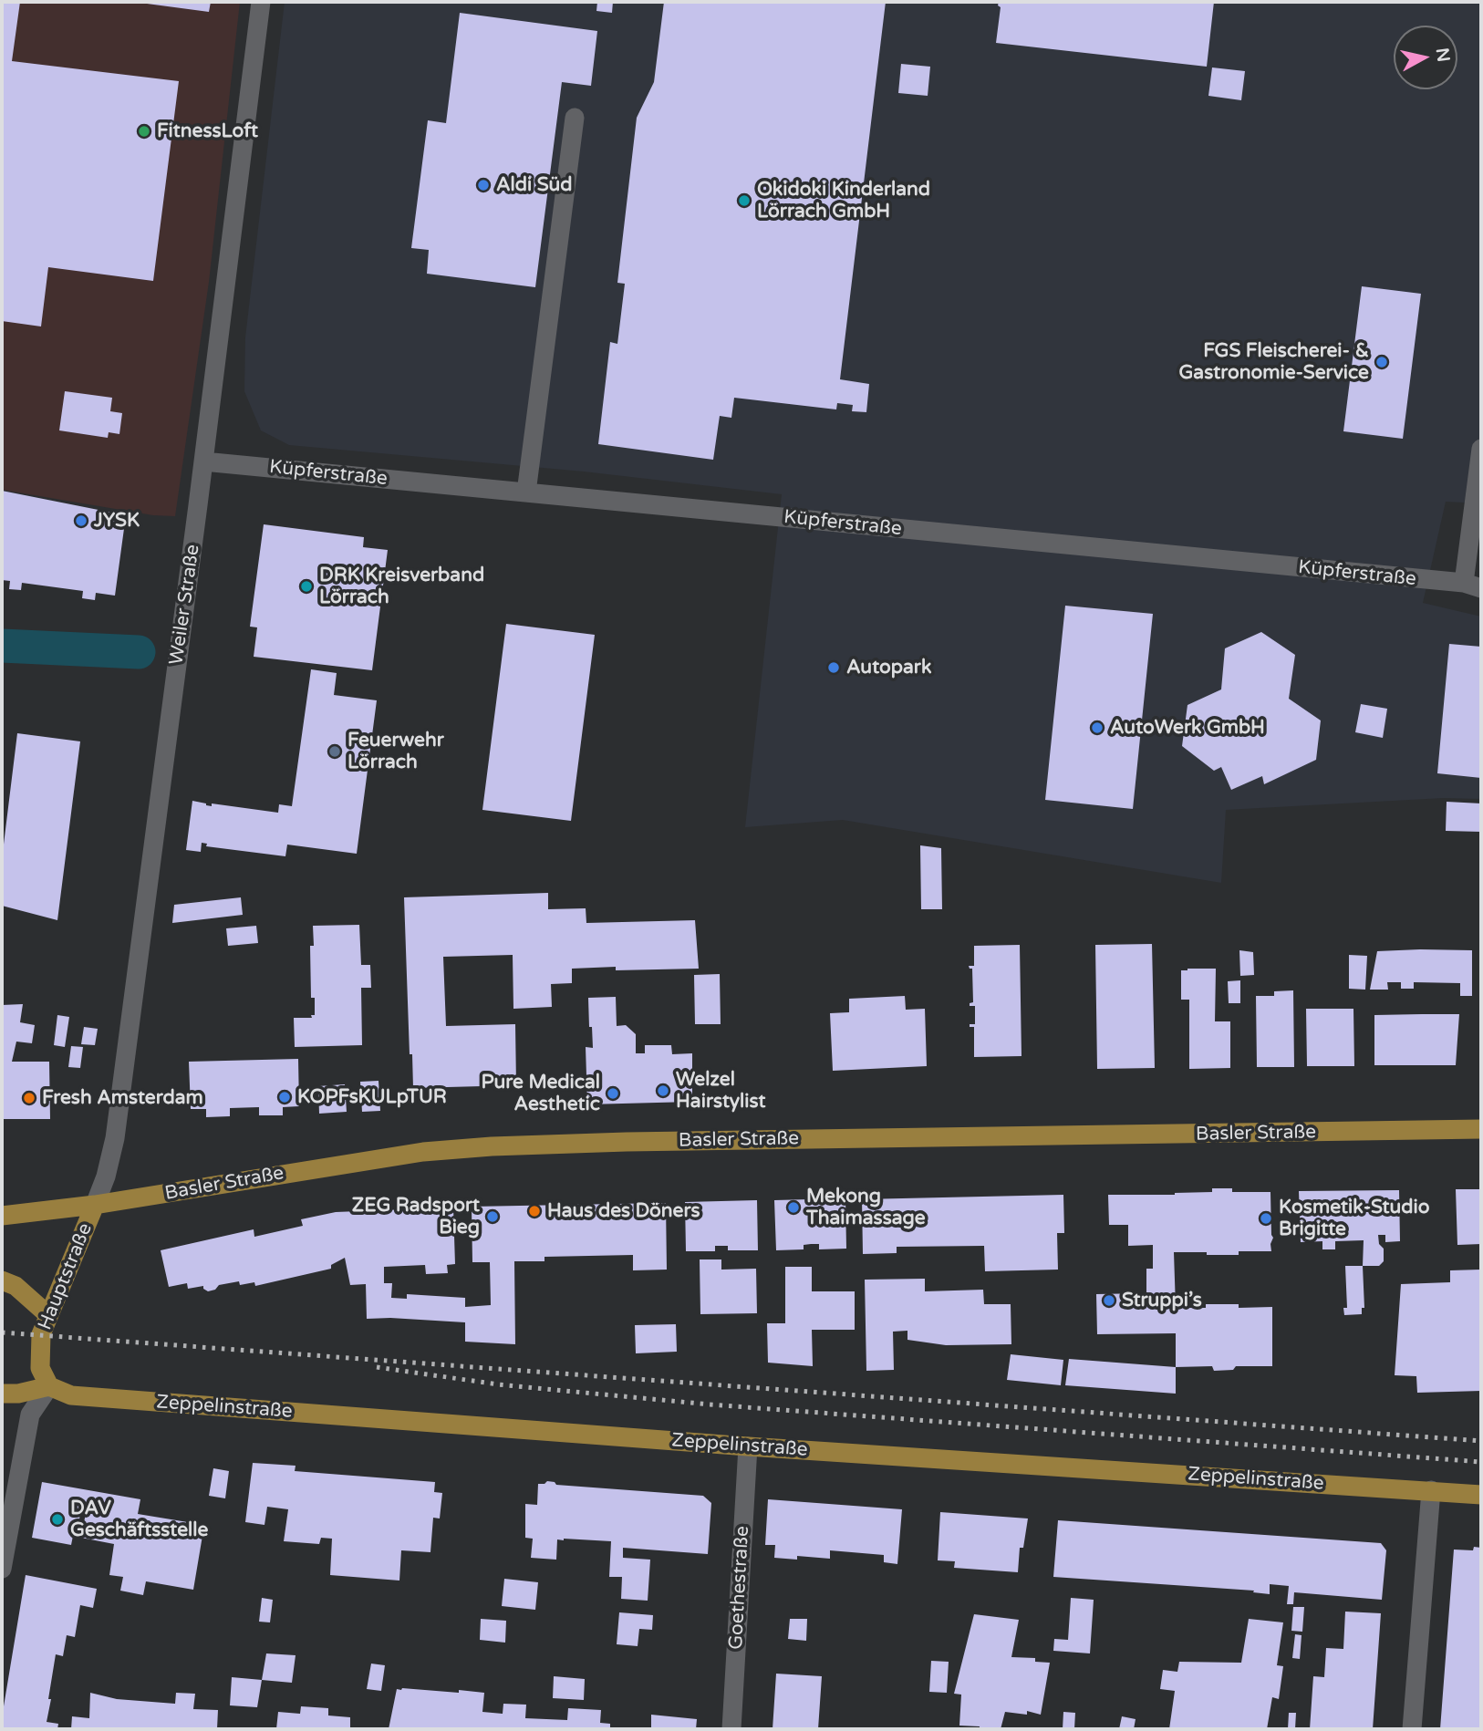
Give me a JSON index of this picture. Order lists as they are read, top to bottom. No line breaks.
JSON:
{"streets":{"main road":["Basler Straße","Hauptstraße","Zeppelinstraße"],"street":["Küpferstraße","Weiler Straße","Goethestraße"]},"crossings":[["Küpferstraße","Weiler Straße"],["Weiler Straße","Basler Straße"],["Weiler Straße","Hauptstraße"],["Basler Straße","Hauptstraße"],["Hauptstraße","Zeppelinstraße"],["Zeppelinstraße","Goethestraße"]],"places":["FitnessLoft","Aldi Süd","Okidoki Kinderland Lörrach GmbH","FGS Fleischerei- & Gastronomie-Service","JYSK","DRK Kreisverband Lörrach","Autopark","AutoWerk GmbH","Feuerwehr Lörrach","Welzel Hairstylist","Pure Medical Aesthetic","KOPFsKULpTUR","Fresh Amsterdam","Mekong Thaimassage","Haus des Döners","ZEG Radsport Bieg","Kosmetik-Studio Brigitte","Struppi’s","DAV Geschäftsstelle"],"north":"right"}
